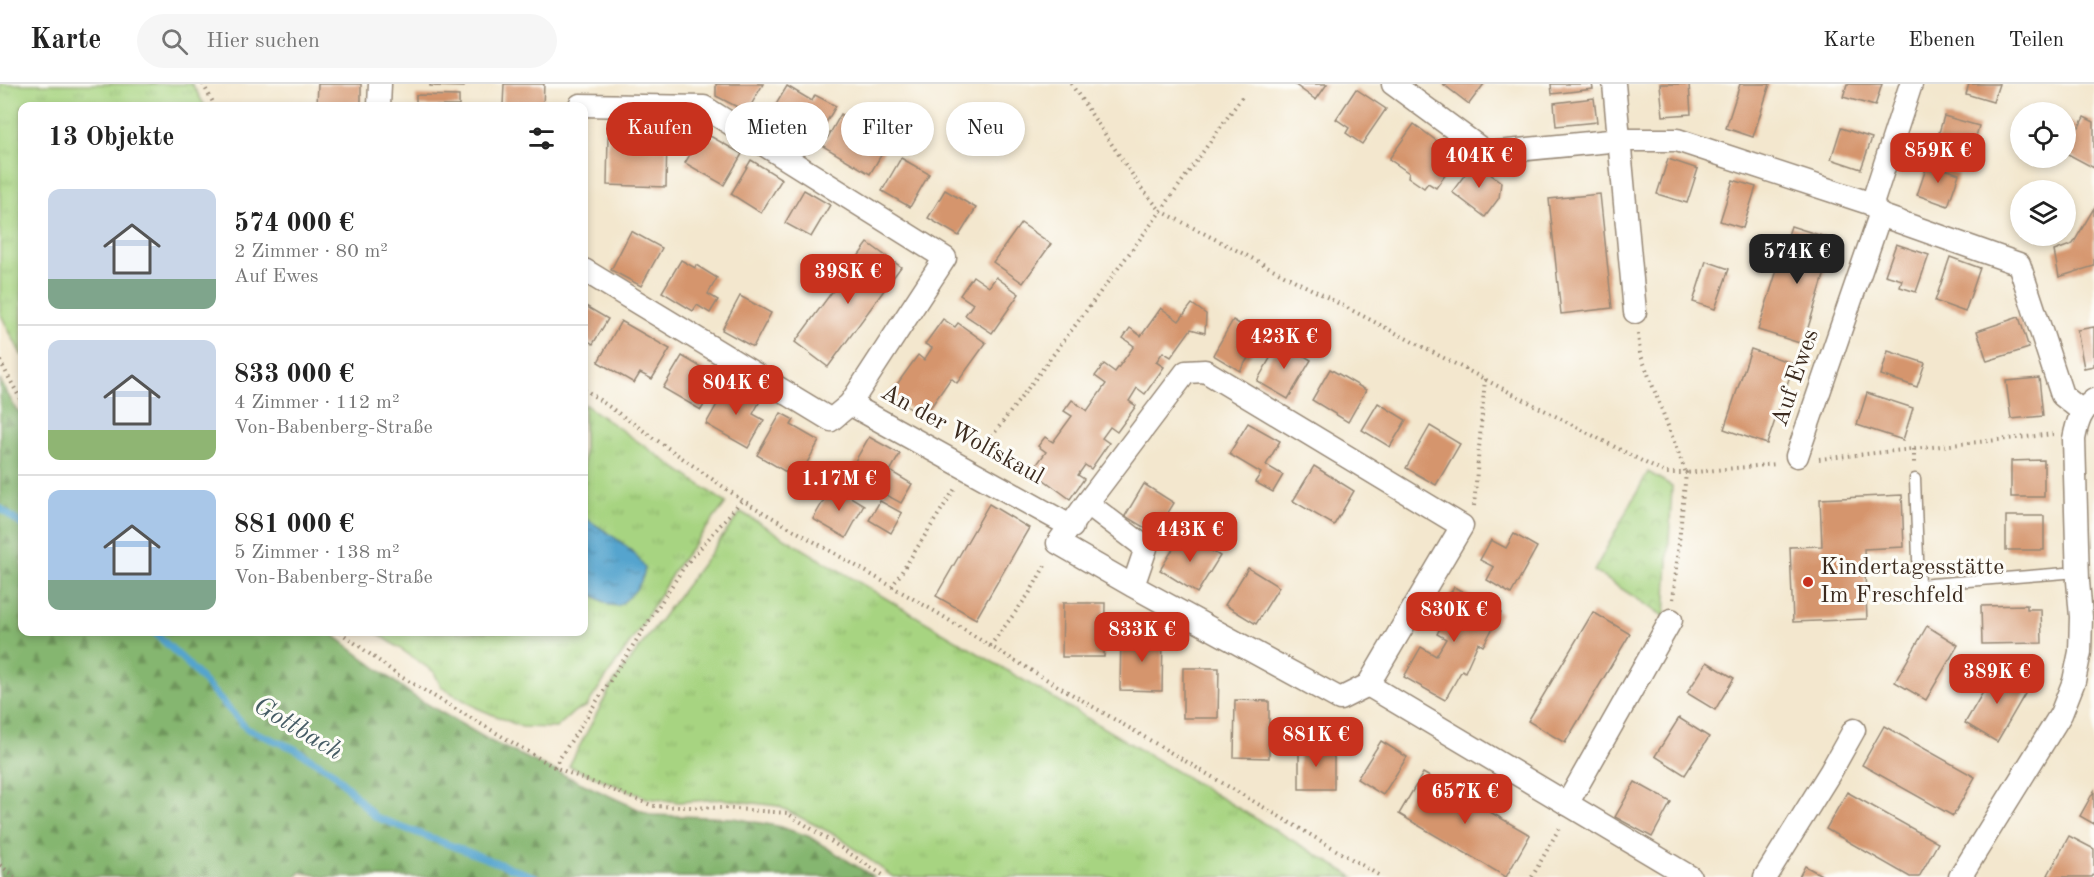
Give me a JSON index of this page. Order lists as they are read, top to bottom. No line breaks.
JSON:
{"streets":{"street":["Auf Ewes","An der Wolfskaul"]},"water":["Gottbach"],"places":["Kindertagesstätte Im Freschfeld"],"page":{"header":"Karte","search":"Hier suchen","nav":["Karte","Ebenen","Teilen"],"chip":["Kaufen","Mieten","Filter","Neu"],"heading":"13 Objekte","price":["859K €","404K €","574K €","398K €","423K €","804K €","1.17M €","443K €","830K €","833K €","389K €","881K €","657K €"],"list":[{"name":"574 000 €","note":"2 Zimmer · 80 m² · Auf Ewes"},{"name":"833 000 €","note":"4 Zimmer · 112 m² · Von-Babenberg-Straße"},{"name":"881 000 €","note":"5 Zimmer · 138 m² · Von-Babenberg-Straße"}]}}
